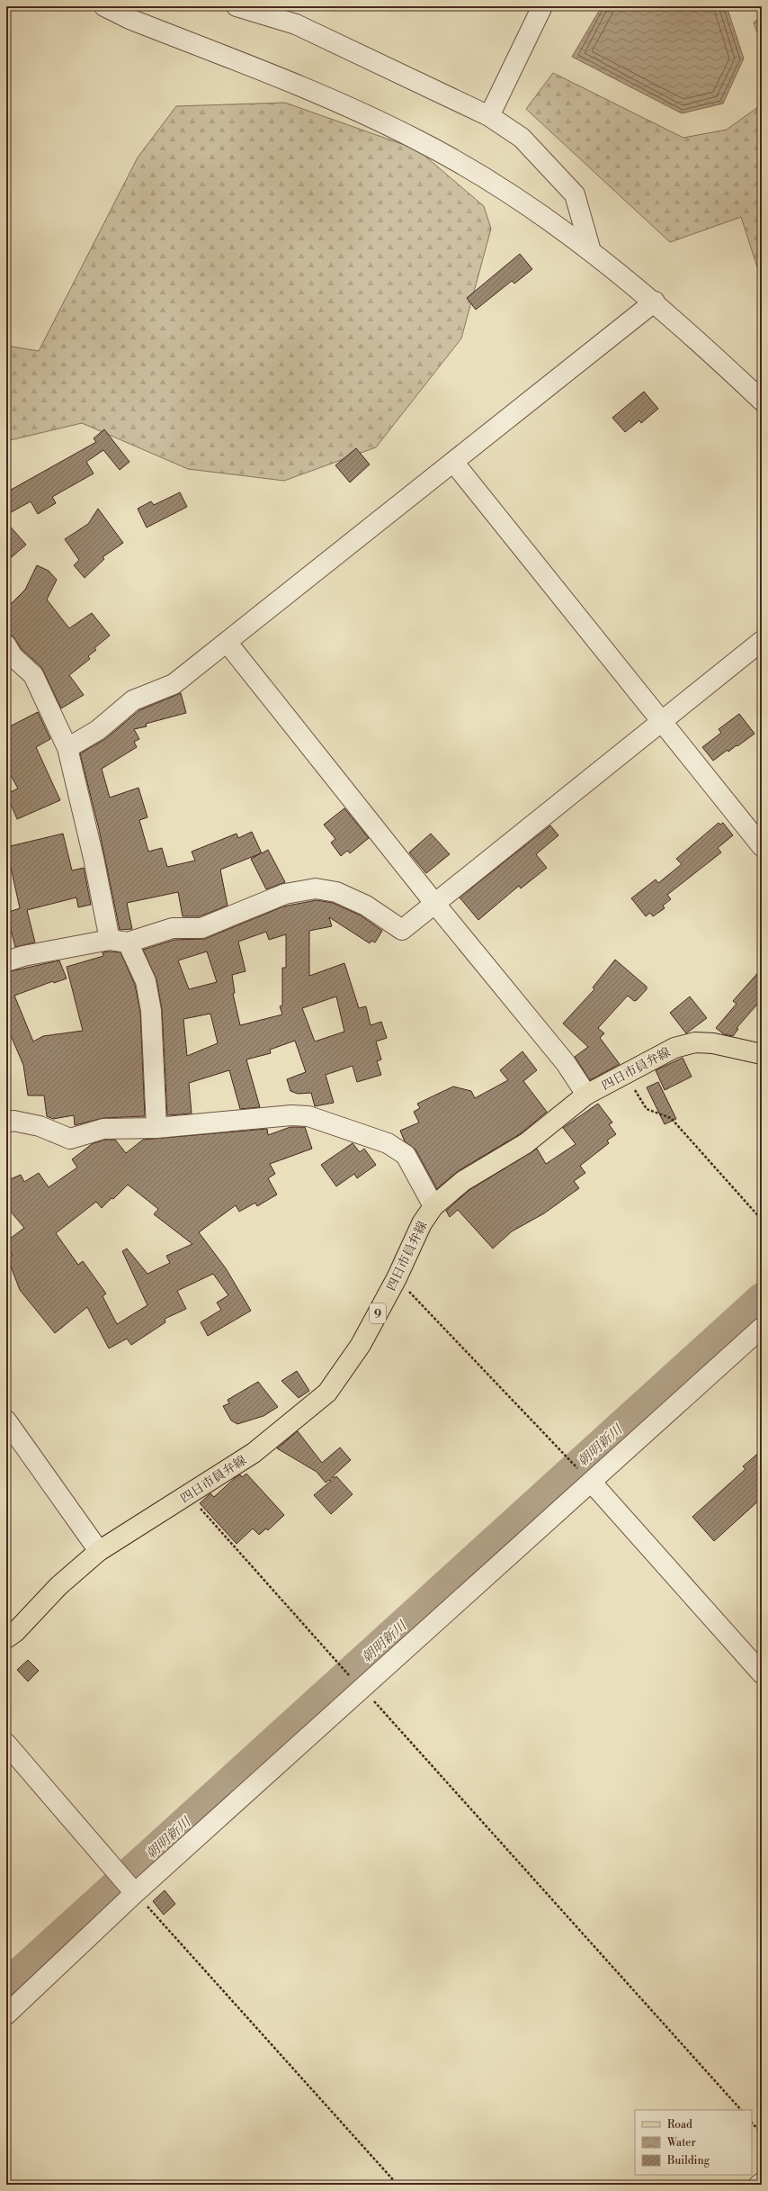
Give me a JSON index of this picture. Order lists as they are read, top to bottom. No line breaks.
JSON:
{"streets":{"main road":["四日市員弁線","9"]},"water":["朝明新川"],"legend":["Road","Water","Building"]}
